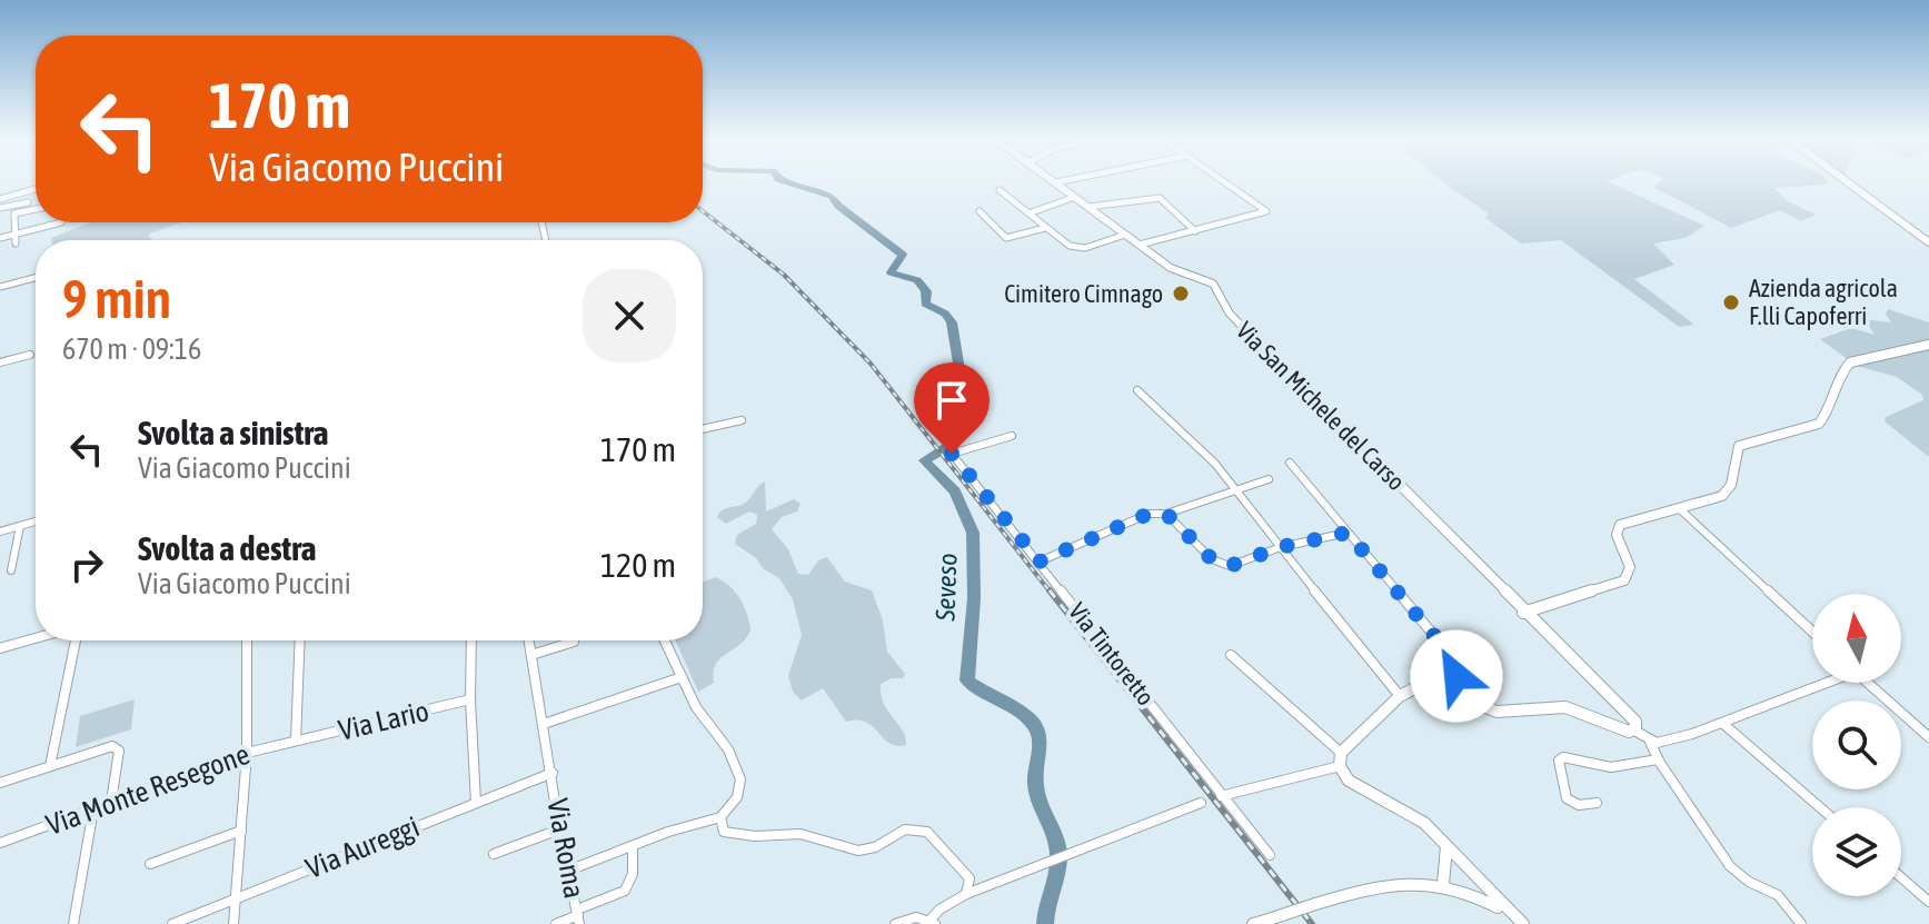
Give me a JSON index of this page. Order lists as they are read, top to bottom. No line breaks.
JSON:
{"streets":{"street":["Via San Michele del Carso","Via Tintoretto","Via Lario","Via Monte Resegone","Via Aureggi","Via Roma"]},"crossings":[["Via Lario","Via Monte Resegone"],["Via Aureggi","Via Roma"]],"water":["Seveso"],"places":["Cimitero Cimnago","Azienda agricola F.lli Capoferri"],"north":"top","page":{"turn":["170 m","Via Giacomo Puccini"],"heading":["9 min","670 m · 09:16"],"list":[{"name":"Svolta a sinistra","note":"Via Giacomo Puccini","value":"170 m"},{"name":"Svolta a destra","note":"Via Giacomo Puccini","value":"120 m"}]}}
